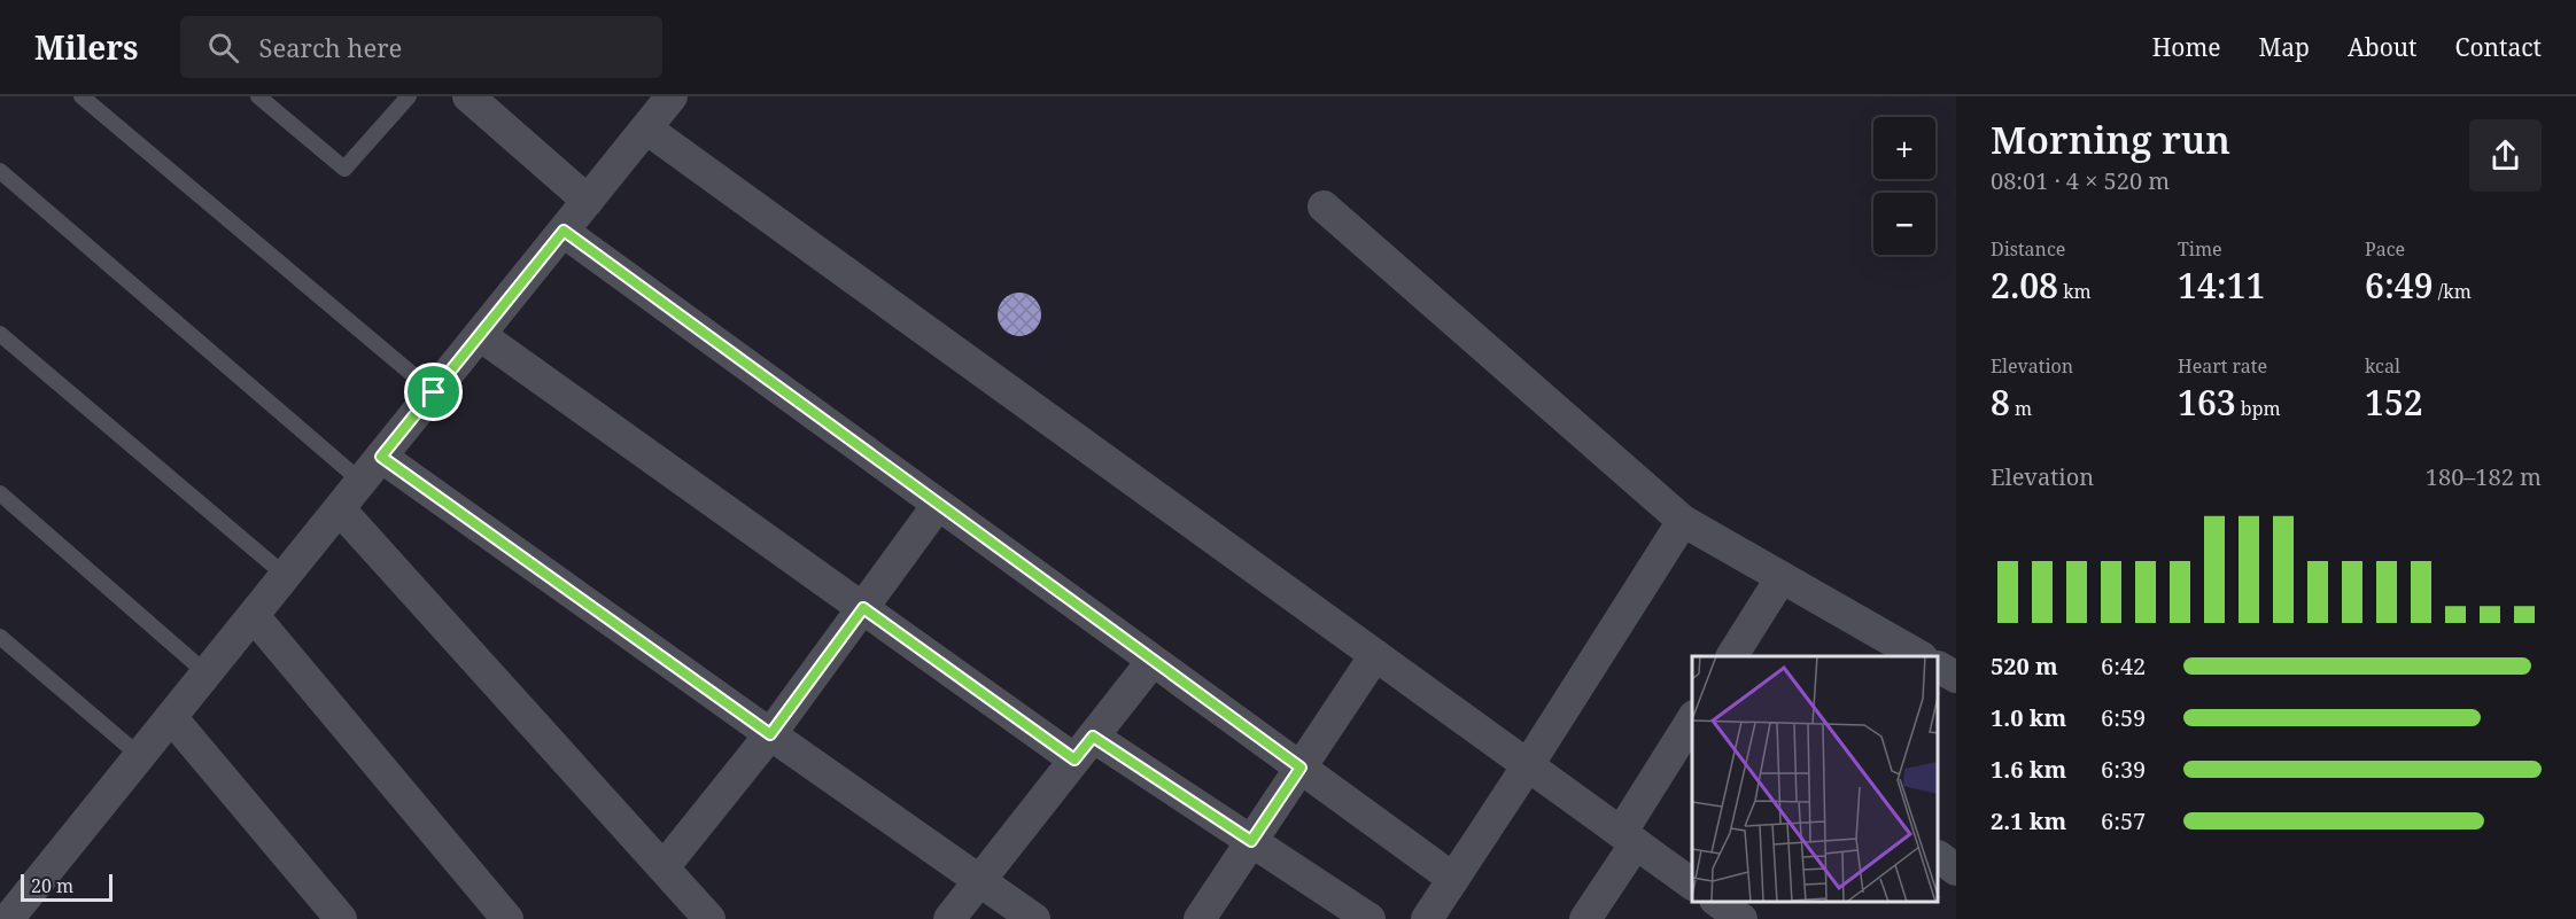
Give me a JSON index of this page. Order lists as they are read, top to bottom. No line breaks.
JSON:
{"scale_bar":"20 m","page":{"header":"Milers","search":"Search here","nav":["Home","Map","About","Contact"],"heading":["Morning run","08:01 · 4 × 520 m"],"map_buttons":["+","−"],"stats":[["Distance","2.08 km"],["Time","14:11"],["Pace","6:49 /km"],["Elevation","8 m"],["Heart rate","163 bpm"],["kcal","152"]],"chart":["Elevation","180–182 m"],"list":[{"name":"520 m","note":"6:42"},{"name":"1.0 km","note":"6:59"},{"name":"1.6 km","note":"6:39"},{"name":"2.1 km","note":"6:57"}],"scale":"20 m"}}
